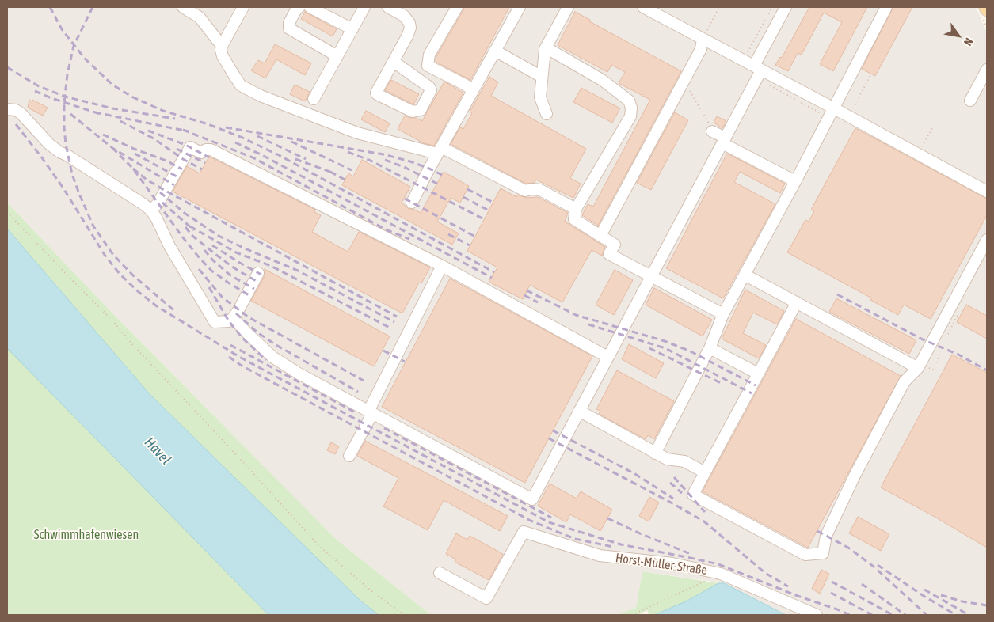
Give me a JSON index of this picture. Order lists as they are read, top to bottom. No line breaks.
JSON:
{"streets":{"street":["Horst-Müller-Straße"]},"water":["Havel"],"parks":["Schwimmhafenwiesen"],"north":"bottom right"}
